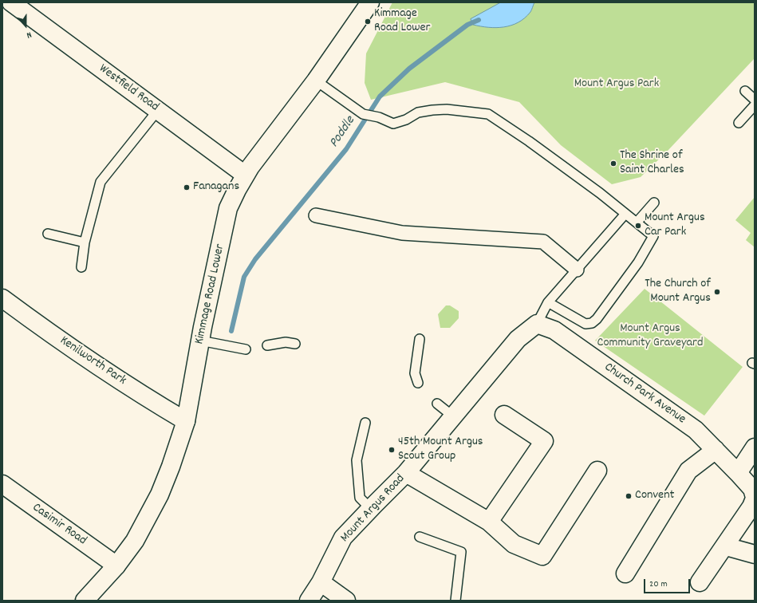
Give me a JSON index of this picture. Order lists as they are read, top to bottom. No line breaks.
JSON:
{"streets":{"street":["Westfield Road","Kimmage Road Lower","Kenilworth Park","Church Park Avenue","Mount Argus Road","Casimir Road"]},"crossings":[["Westfield Road","Kimmage Road Lower"],["Kimmage Road Lower","Kenilworth Park"],["Kimmage Road Lower","Casimir Road"],["Church Park Avenue","Mount Argus Road"]],"water":["Poddle"],"parks":["Mount Argus Park","Mount Argus Community Graveyard"],"places":["Kimmage Road Lower","The Shrine of Saint Charles","Fanagans","Mount Argus Car Park","The Church of Mount Argus","45th Mount Argus Scout Group","Convent"],"scale_bar":"20 m","north":"bottom"}
